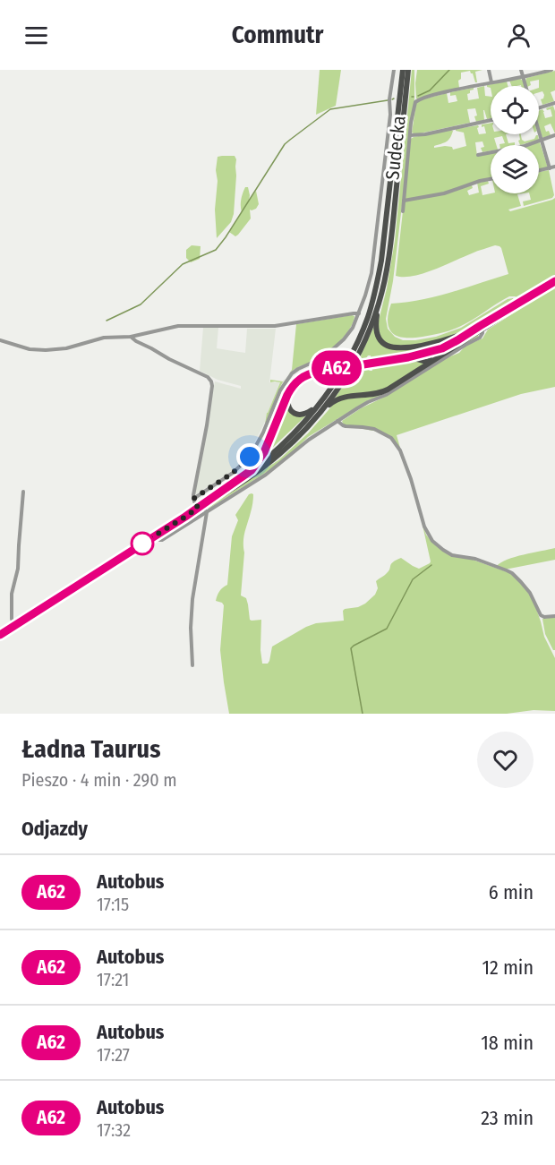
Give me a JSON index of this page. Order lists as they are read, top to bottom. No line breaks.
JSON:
{"streets":{"street":["Sudecka"]},"lines":["bus line A62"],"page":{"header":"Commutr","on_map":"A62","heading":[["Ładna Taurus","Pieszo · 4 min · 290 m"],"Odjazdy"],"list":[{"mark":"A62","name":"Autobus","note":"17:15","value":"6 min"},{"mark":"A62","name":"Autobus","note":"17:21","value":"12 min"},{"mark":"A62","name":"Autobus","note":"17:27","value":"18 min"},{"mark":"A62","name":"Autobus","note":"17:32","value":"23 min"}]}}
